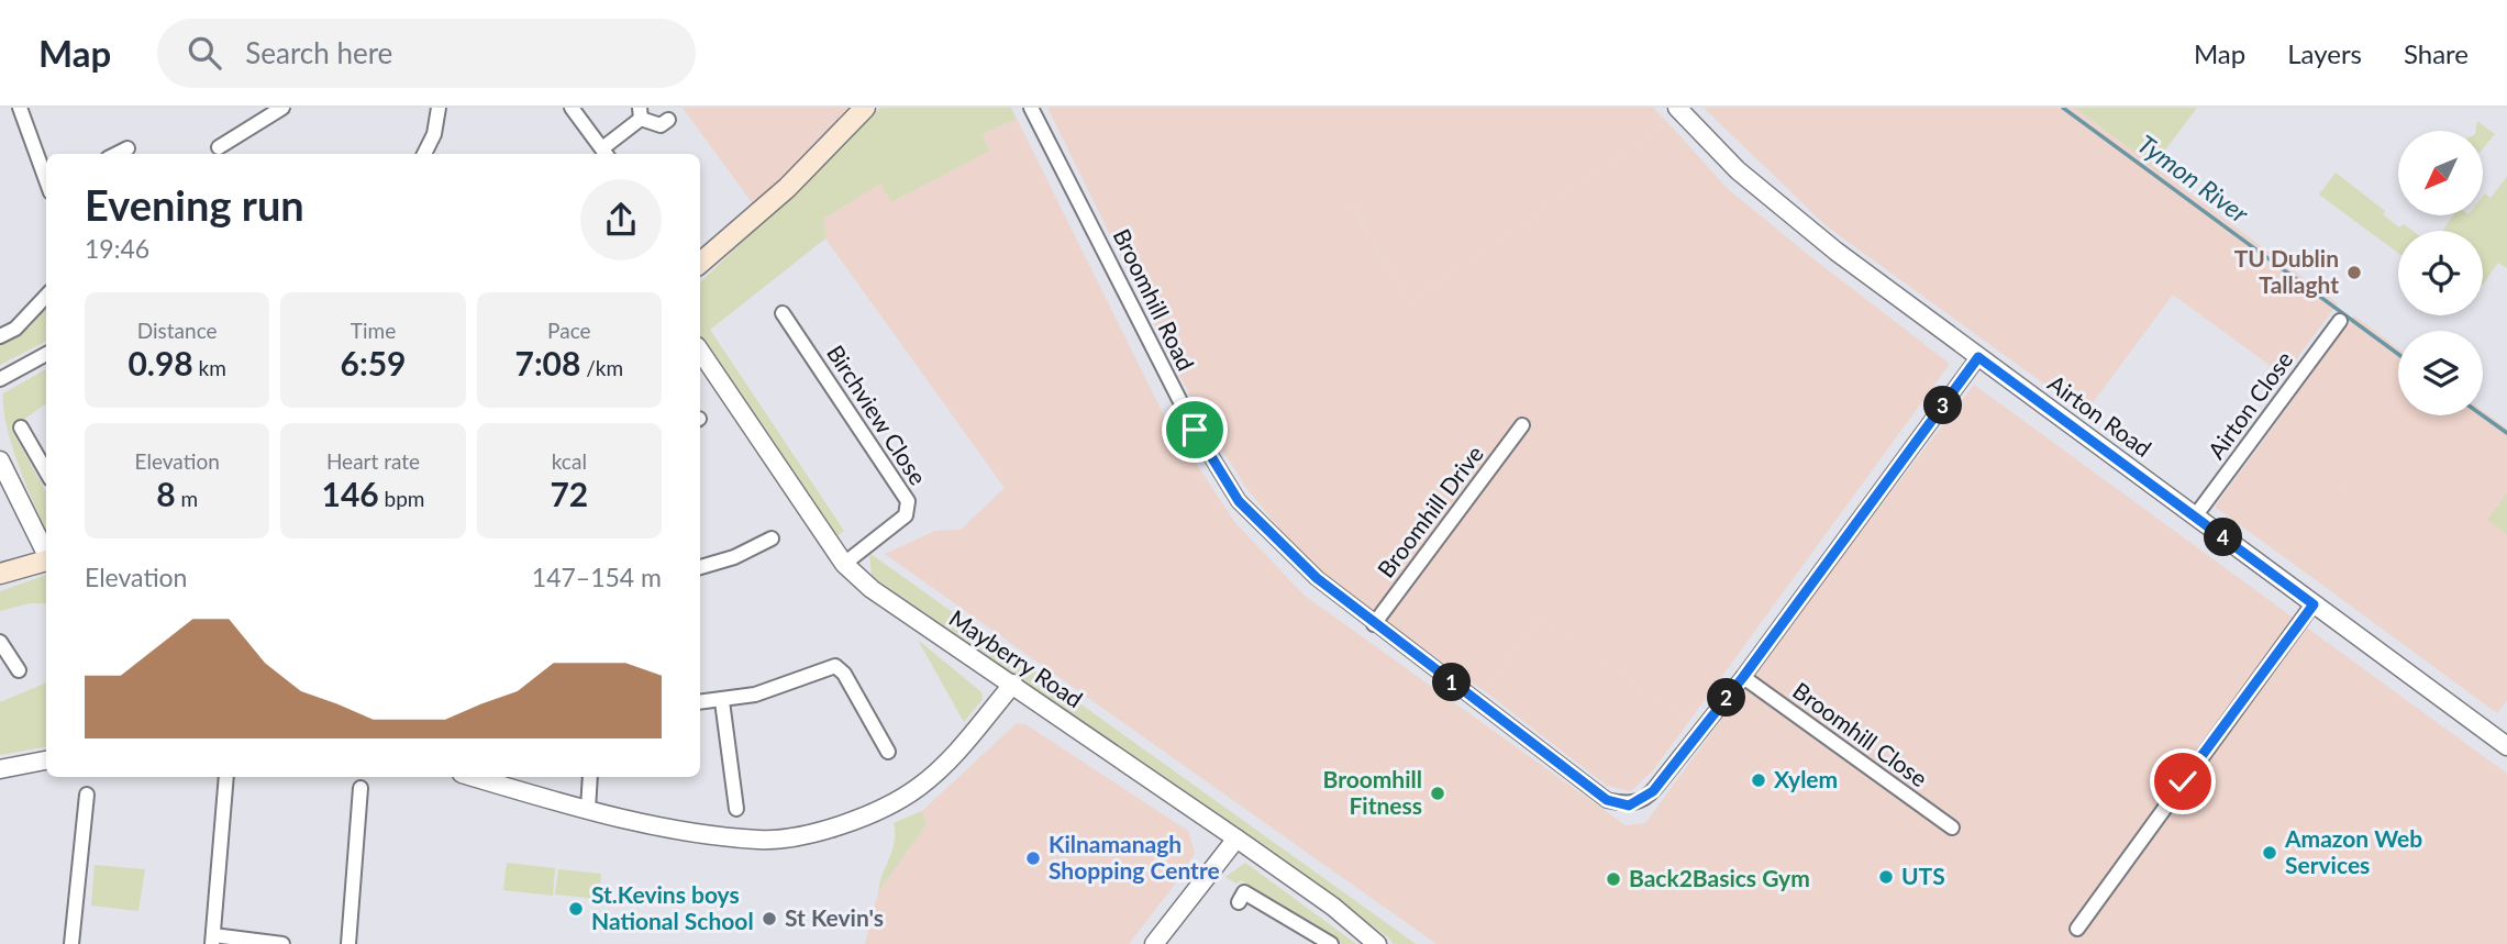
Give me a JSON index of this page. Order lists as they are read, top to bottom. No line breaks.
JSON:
{"streets":{"street":["Broomhill Road","Airton Close","Birchview Close","Airton Road","Broomhill Drive","Mayberry Road","Broomhill Close"]},"crossings":[["Broomhill Road","Airton Road"],["Broomhill Road","Broomhill Drive"],["Broomhill Road","Broomhill Close"],["Airton Close","Airton Road"],["Birchview Close","Mayberry Road"]],"water":["Tymon River"],"places":["TU Dublin Tallaght","Xylem","Broomhill Fitness","Amazon Web Services","Kilnamanagh Shopping Centre","UTS","Back2Basics Gym","St.Kevins boys National School","St Kevin's"],"north":"bottom left","page":{"header":"Map","search":"Search here","nav":["Map","Layers","Share"],"heading":["Evening run","19:46"],"stats":[["Distance","0.98 km"],["Time","6:59"],["Pace","7:08 /km"],["Elevation","8 m"],["Heart rate","146 bpm"],["kcal","72"]],"pins":["3","4","1","2"],"chart":["Elevation","147–154 m"]}}
